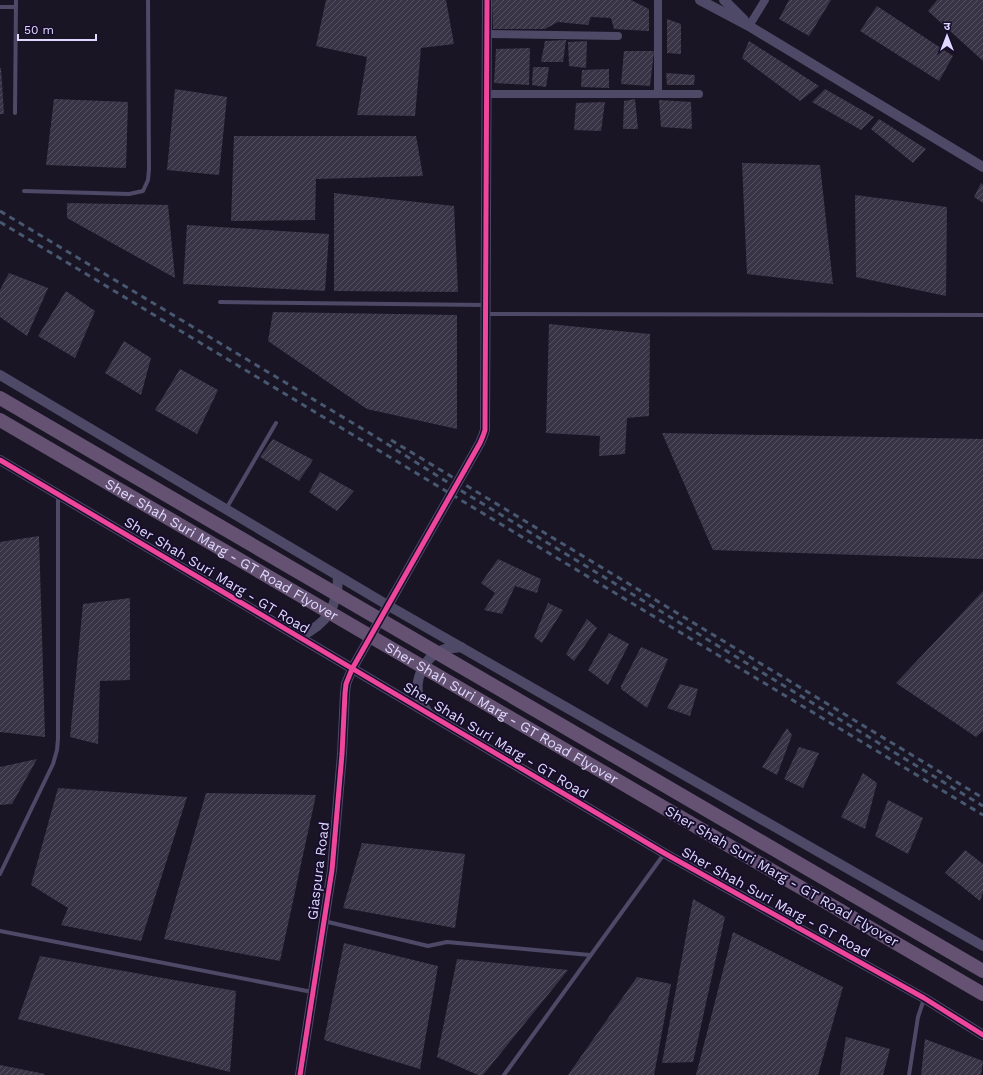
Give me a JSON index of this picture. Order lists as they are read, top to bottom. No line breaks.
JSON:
{"streets":{"highway":["Sher Shah Suri Marg - GT Road Flyover"],"street":["Sher Shah Suri Marg - GT Road","Giaspura Road"]},"crossings":[["Sher Shah Suri Marg - GT Road","Giaspura Road"]],"scale_bar":"50 m","north":"top"}
